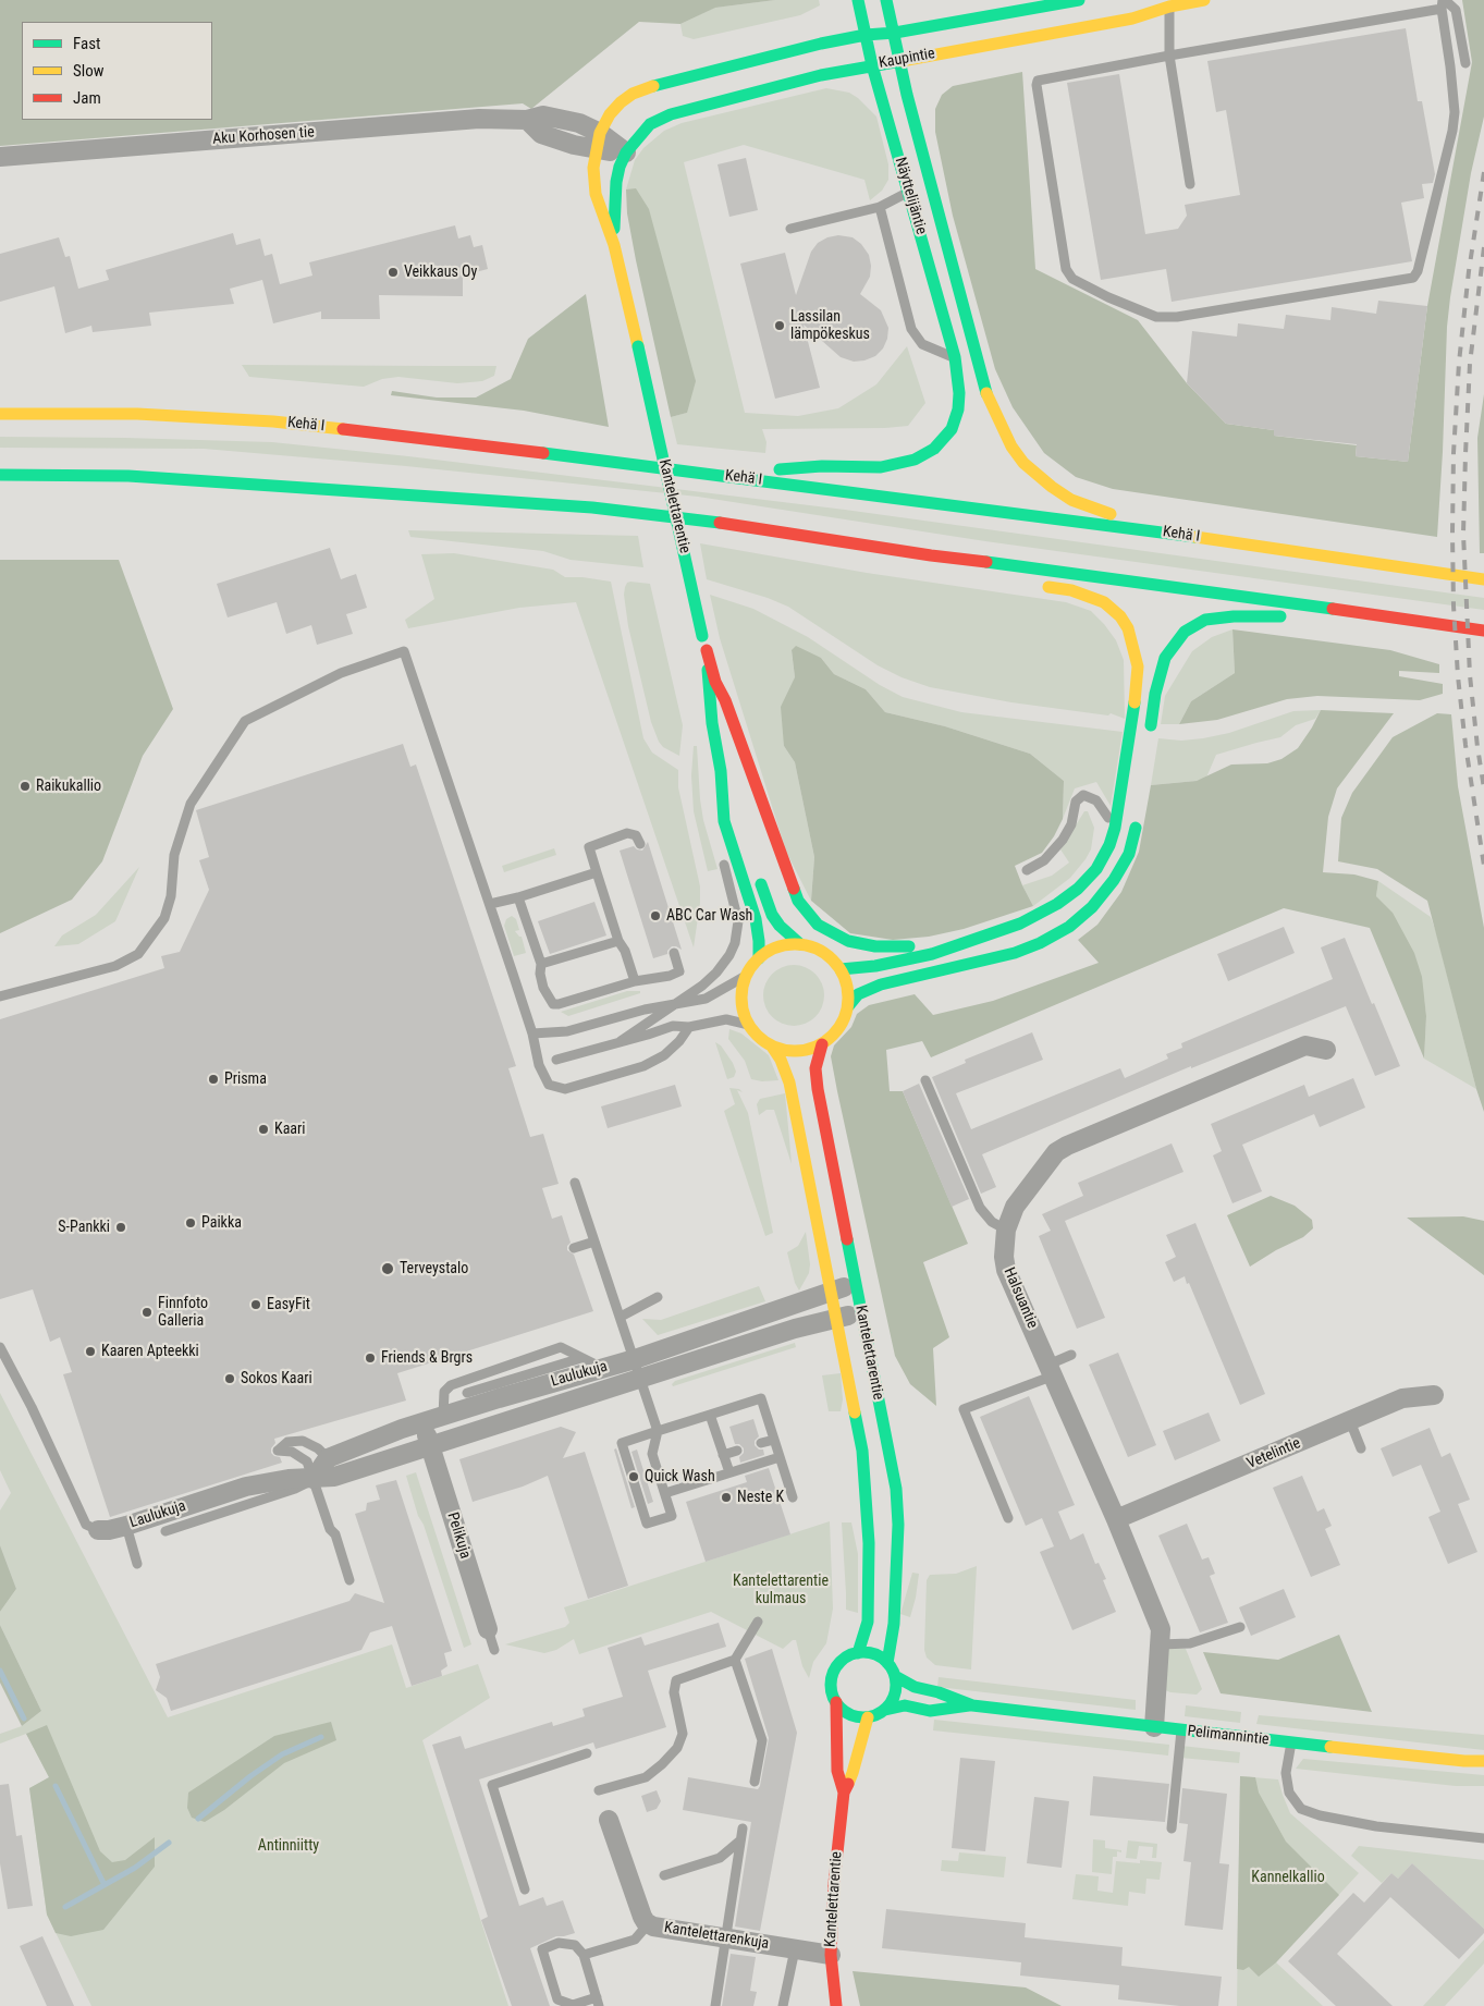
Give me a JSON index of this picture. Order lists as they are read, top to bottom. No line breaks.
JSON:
{"streets":{"main road":["Kaupintie","Näyttelijäntie","Kehä I","Kantelettarentie","Pelimannintie"],"street":["Aku Korhosen tie","Halsuantie","Laulukuja","Vetelintie","Pelikuja","Kantelettarenkuja"]},"crossings":[["Kaupintie","Aku Korhosen tie"],["Kaupintie","Näyttelijäntie"],["Kaupintie","Kantelettarentie"],["Aku Korhosen tie","Kantelettarentie"],["Näyttelijäntie","Kehä I"],["Kantelettarentie","Laulukuja"],["Kantelettarentie","Pelimannintie"],["Kantelettarentie","Kantelettarenkuja"],["Halsuantie","Vetelintie"],["Halsuantie","Pelimannintie"],["Laulukuja","Pelikuja"]],"parks":["Kantelettarentie kulmaus","Antinniitty","Kannelkallio"],"places":["Veikkaus Oy","Lassilan lämpökeskus","Raikukallio","ABC Car Wash","Prisma","Kaari","Paikka","S-Pankki","Terveystalo","EasyFit","Finnfoto Galleria","Kaaren Apteekki","Friends & Brgrs","Sokos Kaari","Quick Wash","Neste K"],"legend":["Fast","Slow","Jam"]}
